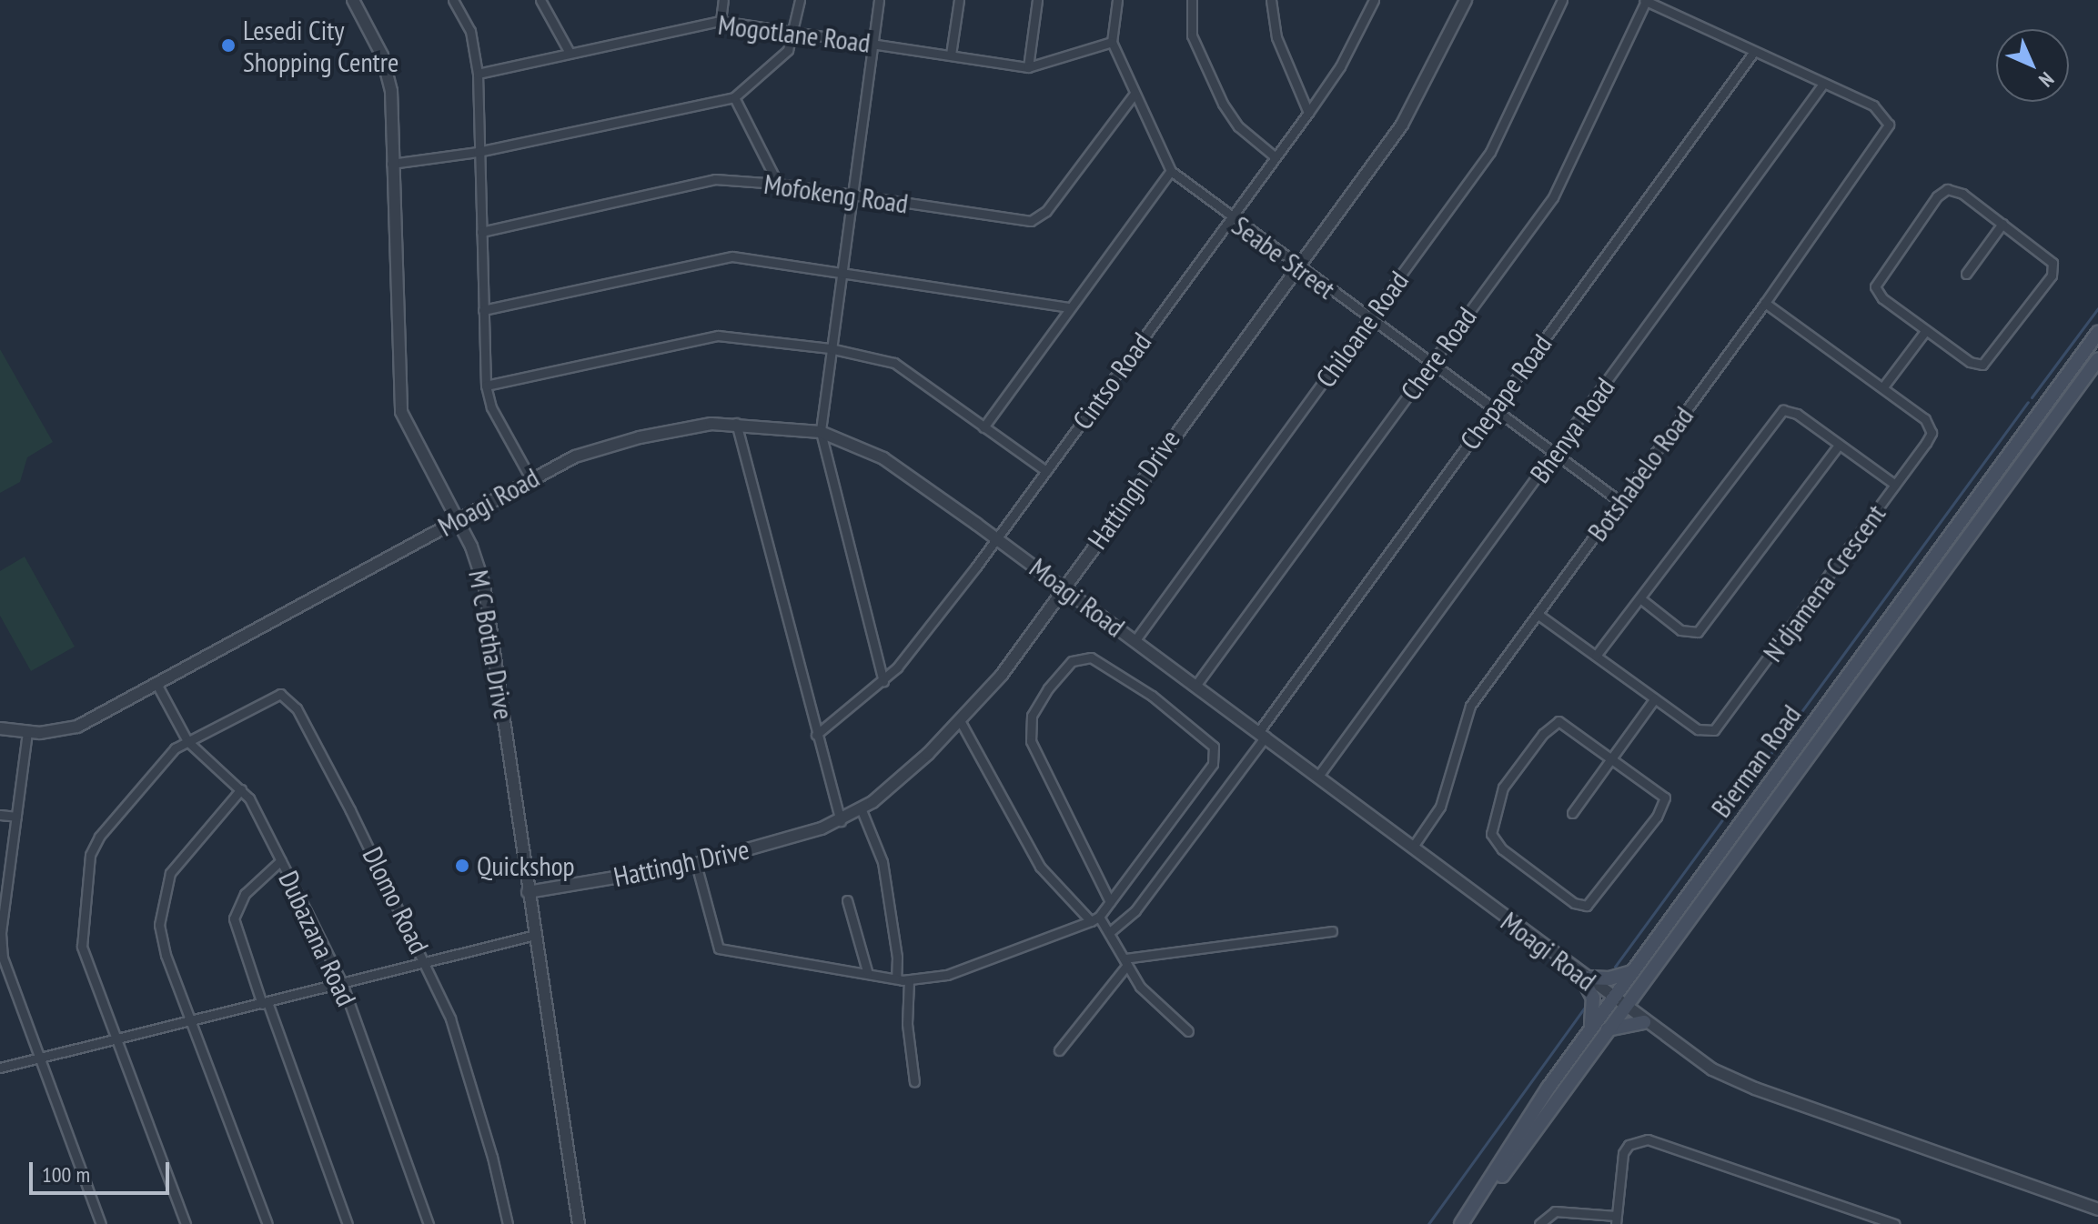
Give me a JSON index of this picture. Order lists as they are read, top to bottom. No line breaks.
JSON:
{"streets":{"main road":["Bierman Road"],"street":["Mogotlane Road","Mofokeng Road","Seabe Street","Chiloane Road","Chere Road","Cintso Road","Chepape Road","Bhenya Road","Botshabelo Road","Hattingh Drive","Moagi Road","N'djamena Crescent","M C Botha Drive","Dlomo Road","Dubazana Road"]},"crossings":[["Mogotlane Road","Seabe Street"],["Mofokeng Road","Seabe Street"],["Seabe Street","Chiloane Road"],["Seabe Street","Chere Road"],["Seabe Street","Cintso Road"],["Seabe Street","Chepape Road"],["Seabe Street","Bhenya Road"],["Seabe Street","Botshabelo Road"],["Seabe Street","Hattingh Drive"],["Chiloane Road","Moagi Road"],["Chere Road","Moagi Road"],["Cintso Road","Moagi Road"],["Chepape Road","Moagi Road"],["Bhenya Road","Botshabelo Road"],["Bhenya Road","Moagi Road"],["Botshabelo Road","Moagi Road"],["Botshabelo Road","N'djamena Crescent"],["Hattingh Drive","Moagi Road"],["Hattingh Drive","M C Botha Drive"],["Moagi Road","M C Botha Drive"],["Moagi Road","Bierman Road"],["Moagi Road","Dubazana Road"],["Dlomo Road","Dubazana Road"]],"places":["Lesedi City Shopping Centre","Quickshop"],"scale_bar":"100 m","north":"bottom right"}
